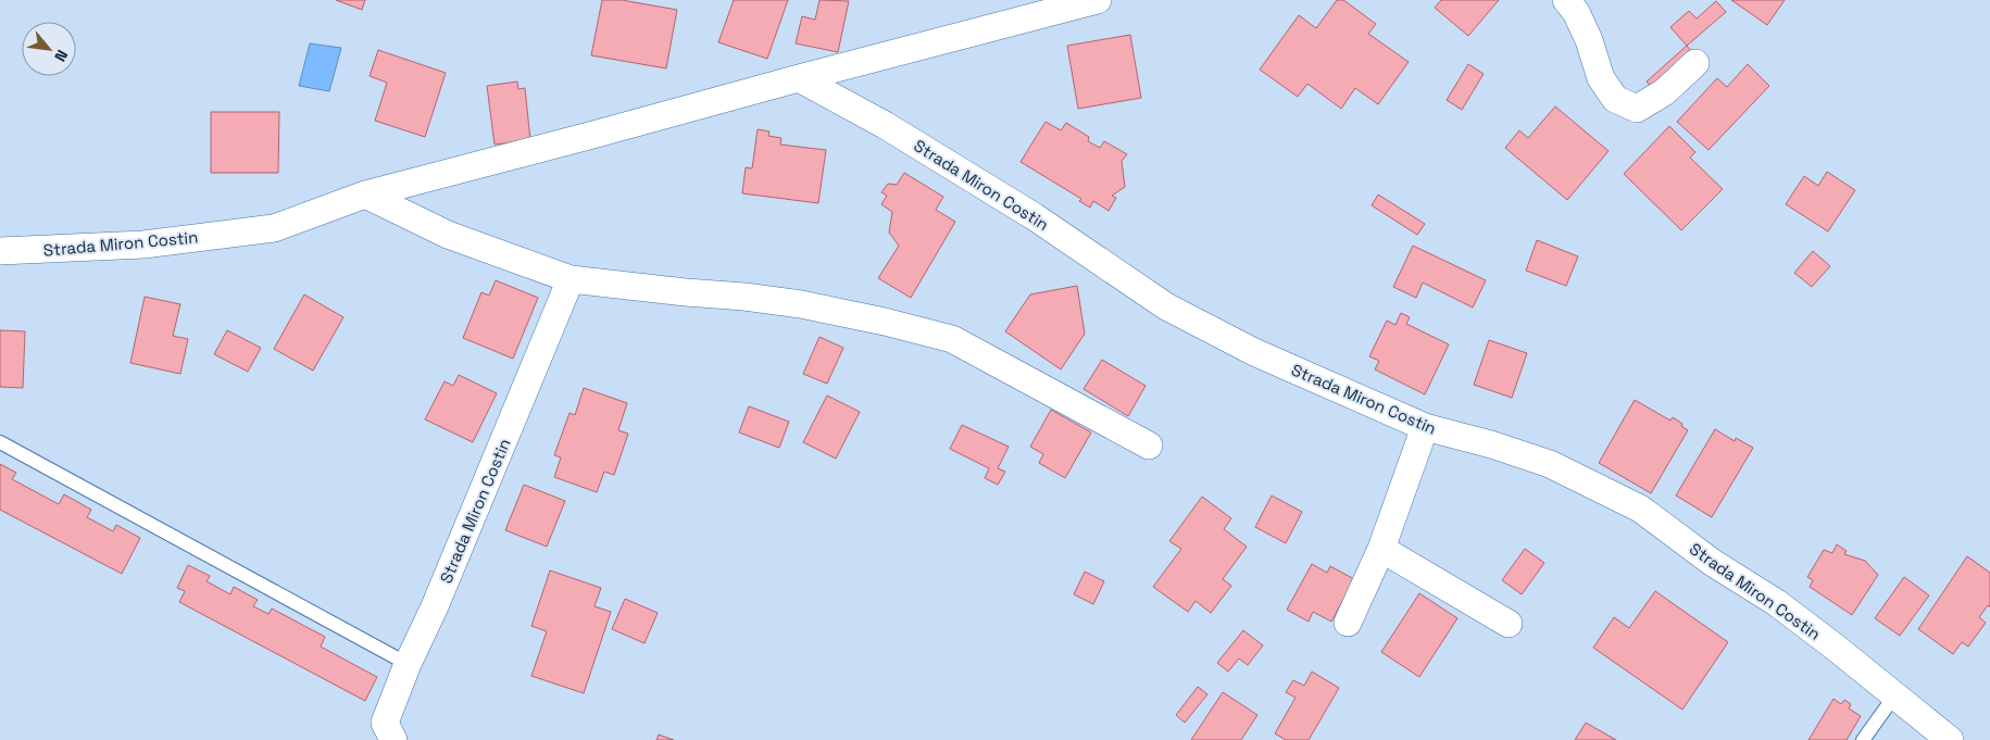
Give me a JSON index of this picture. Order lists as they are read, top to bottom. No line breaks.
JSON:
{"streets":{"street":["Strada Miron Costin"]},"north":"bottom right"}
